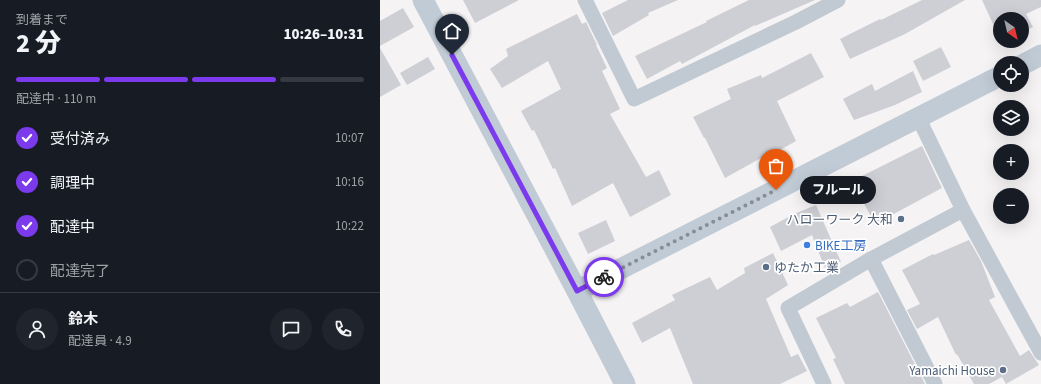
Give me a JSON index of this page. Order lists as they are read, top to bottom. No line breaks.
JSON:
{"places":["フルール","ハローワーク 大和","BIKE工房","ゆたか工業","Yamaichi House"],"north":"bottom right","page":{"heading":["2 分","到着まで","10:26–10:31"],"panel":["鈴木","配達員 · 4.9"],"map_buttons":["+","−"],"bar":"配達中 · 110 m","list":[["受付済み","10:07"],["調理中","10:16"],["配達中","10:22"],"配達完了"],"bubble":"フルール"}}
